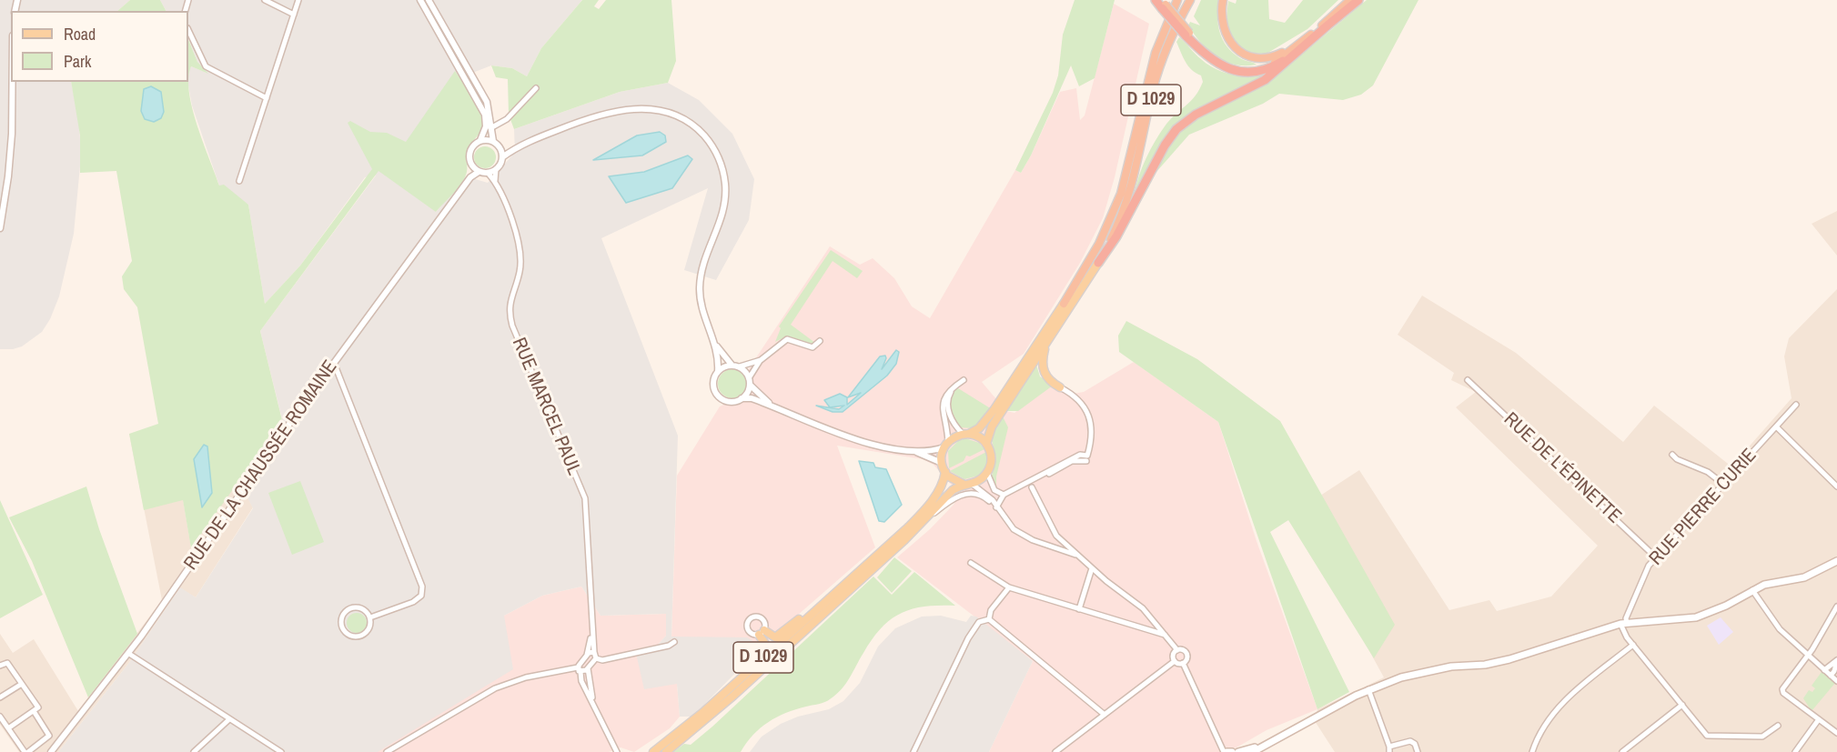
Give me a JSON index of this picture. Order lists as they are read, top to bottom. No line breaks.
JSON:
{"streets":{"highway":["D 1029"],"street":["RUE MARCEL PAUL","RUE DE LA CHAUSSÉE ROMAINE","RUE DE L'ÉPINETTE","RUE PIERRE CURIE"]},"crossings":[["RUE MARCEL PAUL","RUE DE LA CHAUSSÉE ROMAINE"],["RUE DE L'ÉPINETTE","RUE PIERRE CURIE"]],"legend":["Road","Park"]}
